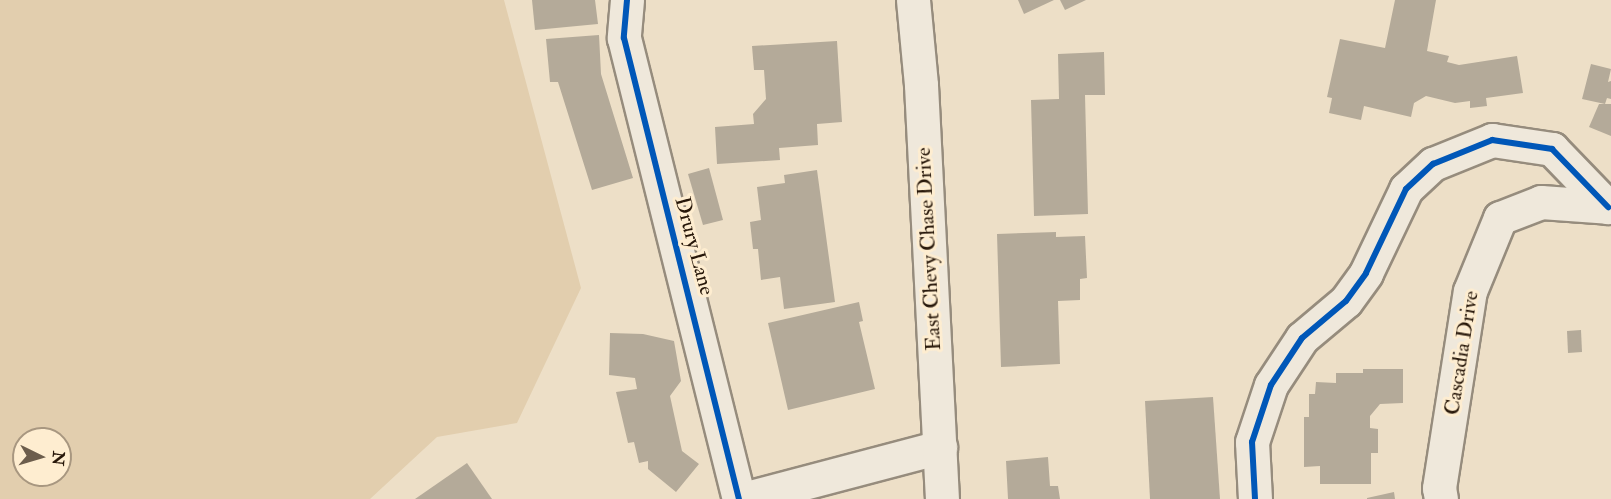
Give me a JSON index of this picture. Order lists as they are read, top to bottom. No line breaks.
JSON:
{"streets":{"street":["Drury Lane","East Chevy Chase Drive","Cascadia Drive"]},"north":"right"}
